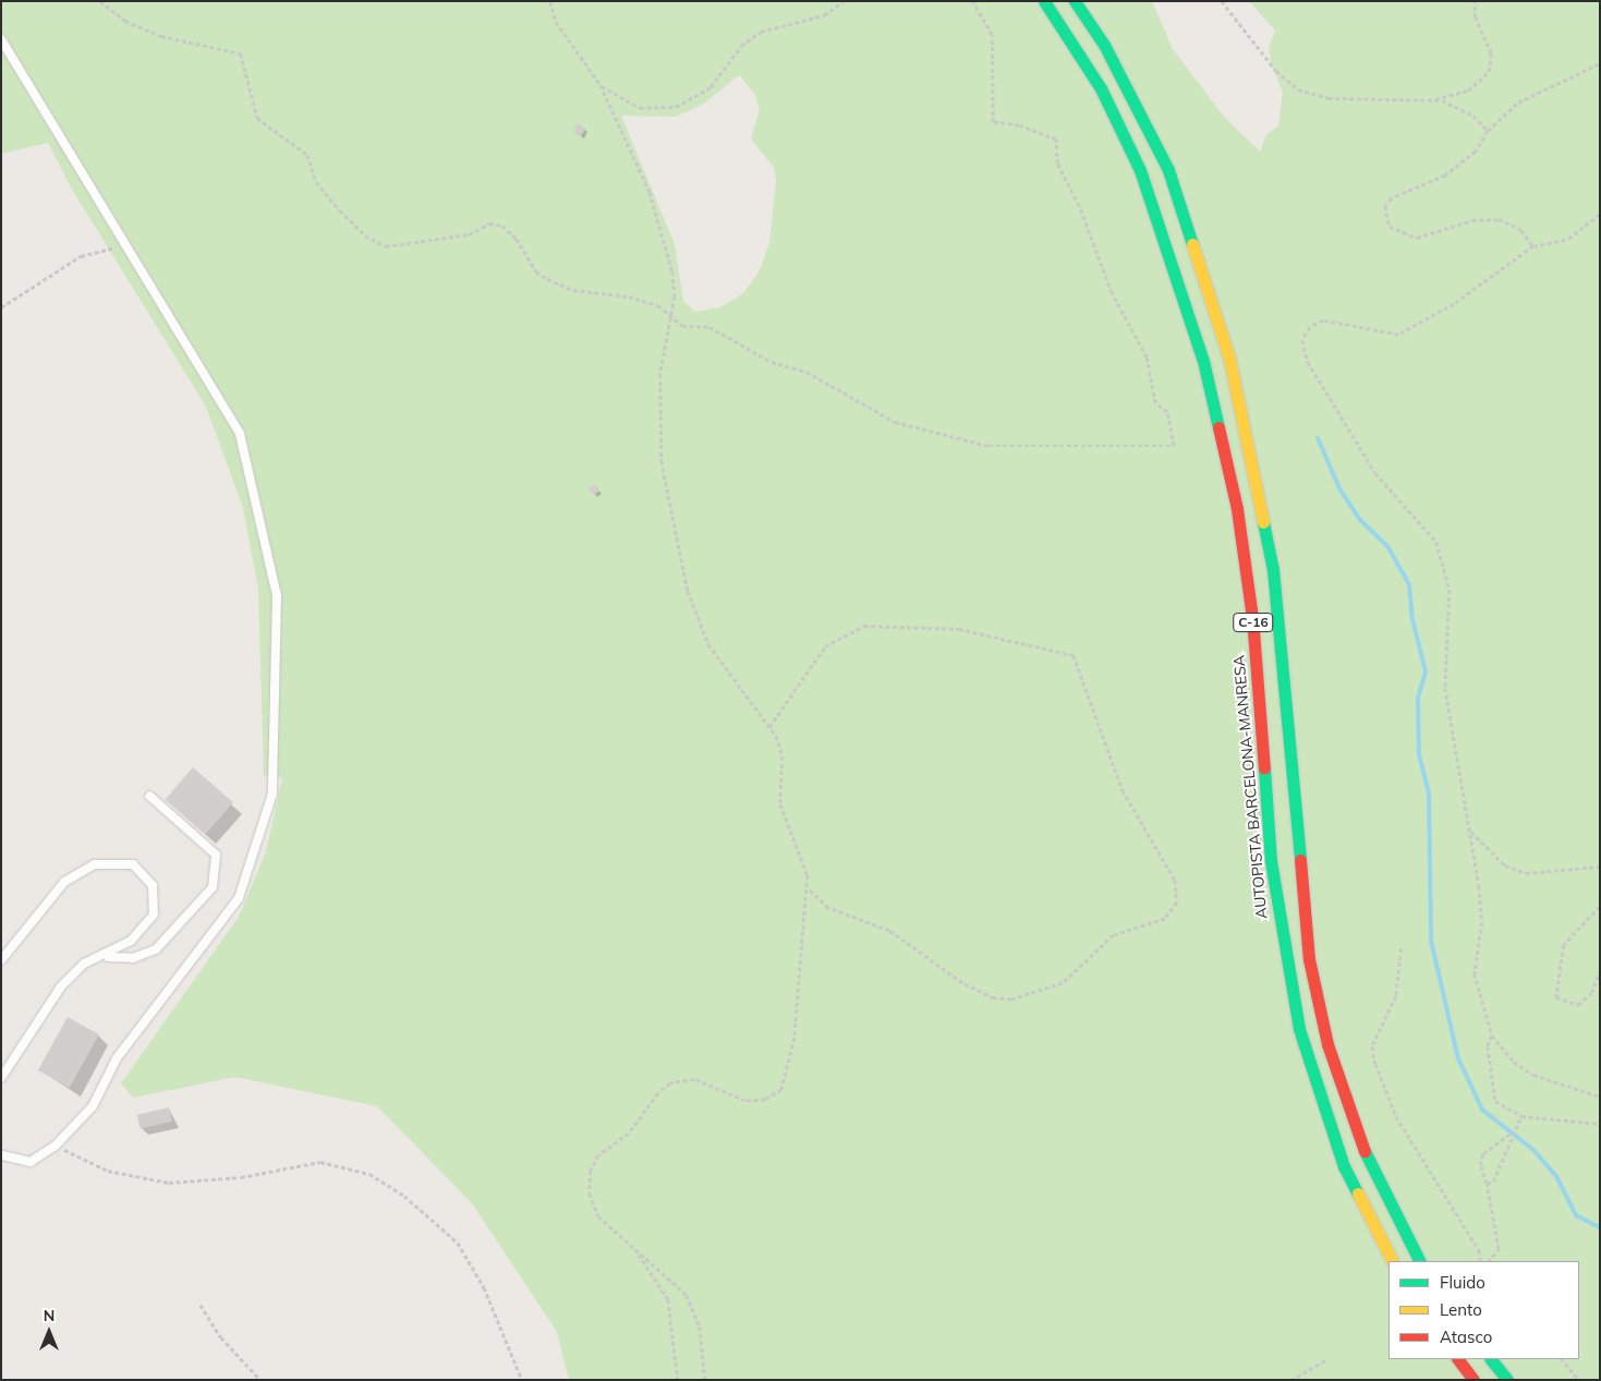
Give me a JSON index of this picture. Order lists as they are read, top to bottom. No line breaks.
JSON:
{"streets":{"highway":["C-16","AUTOPISTA BARCELONA-MANRESA"]},"legend":["Fluido","Lento","Atasco"],"north":"top"}
